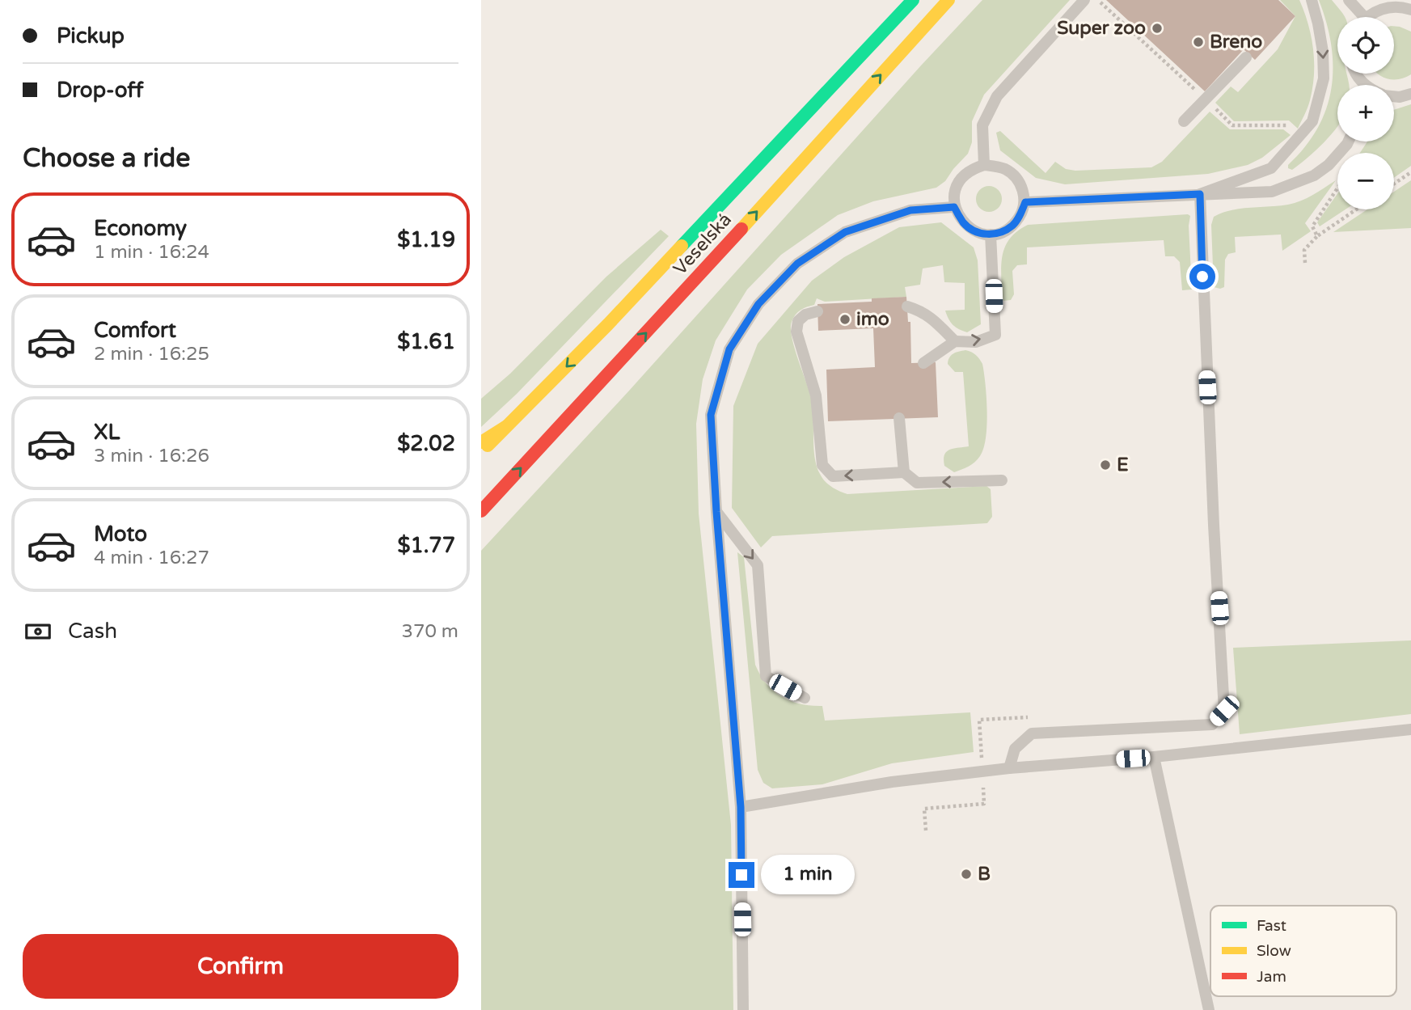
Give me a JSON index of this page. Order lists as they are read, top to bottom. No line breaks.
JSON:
{"streets":{"main road":["Veselská"]},"places":["Super zoo","Breno","imo","E","B"],"legend":["Fast","Slow","Jam"],"page":{"banner":["Pickup","Drop-off"],"map_buttons":["+","−"],"heading":"Choose a ride","list":[{"name":"Economy","note":"1 min · 16:24","value":"$1.19"},{"name":"Comfort","note":"2 min · 16:25","value":"$1.61"},{"name":"XL","note":"3 min · 16:26","value":"$2.02"},{"name":"Moto","note":"4 min · 16:27","value":"$1.77"}],"pay":["Cash","370 m"],"bubble":"1 min","buttons":"Confirm"}}
